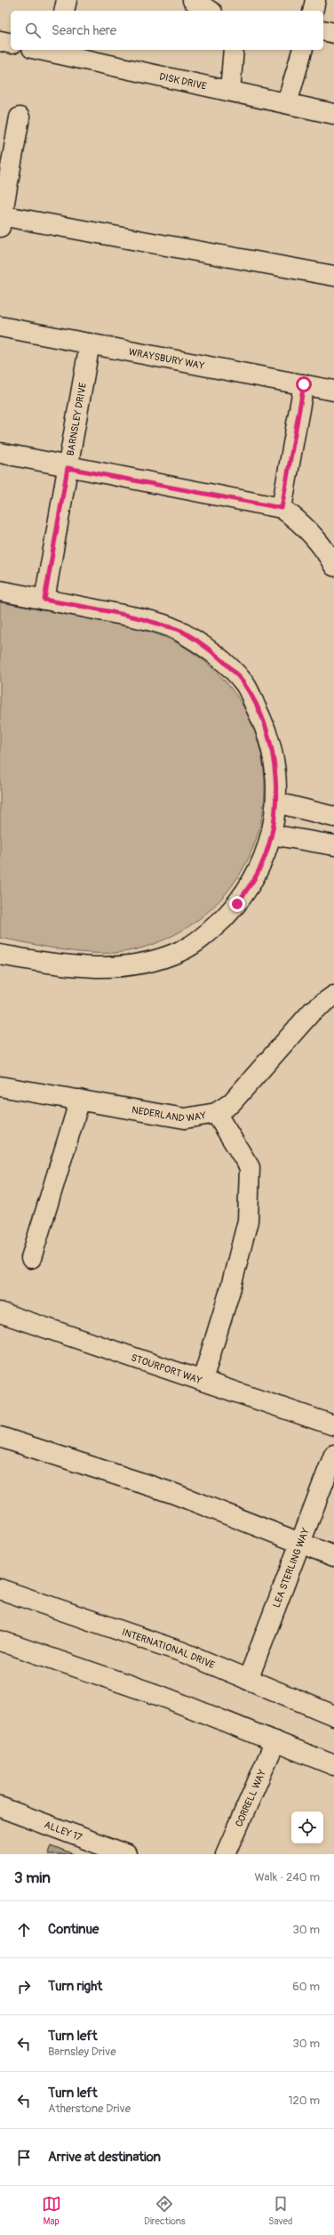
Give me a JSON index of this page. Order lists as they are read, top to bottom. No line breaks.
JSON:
{"streets":{"street":["DISK DRIVE","WRAYSBURY WAY","BARNSLEY DRIVE","NEDERLAND WAY","STOURPORT WAY","LEA STERLING WAY","INTERNATIONAL DRIVE","CORRELL WAY","ALLEY 17"]},"crossings":[["WRAYSBURY WAY","BARNSLEY DRIVE"],["LEA STERLING WAY","INTERNATIONAL DRIVE"]],"page":{"search":"Search here","heading":["3 min","Walk · 240 m"],"list":[["Continue","30 m"],["Turn right","60 m"],["Turn left","Barnsley Drive","30 m"],["Turn left","Atherstone Drive","120 m"],"Arrive at destination"],"nav":["Map","Directions","Saved"]}}
